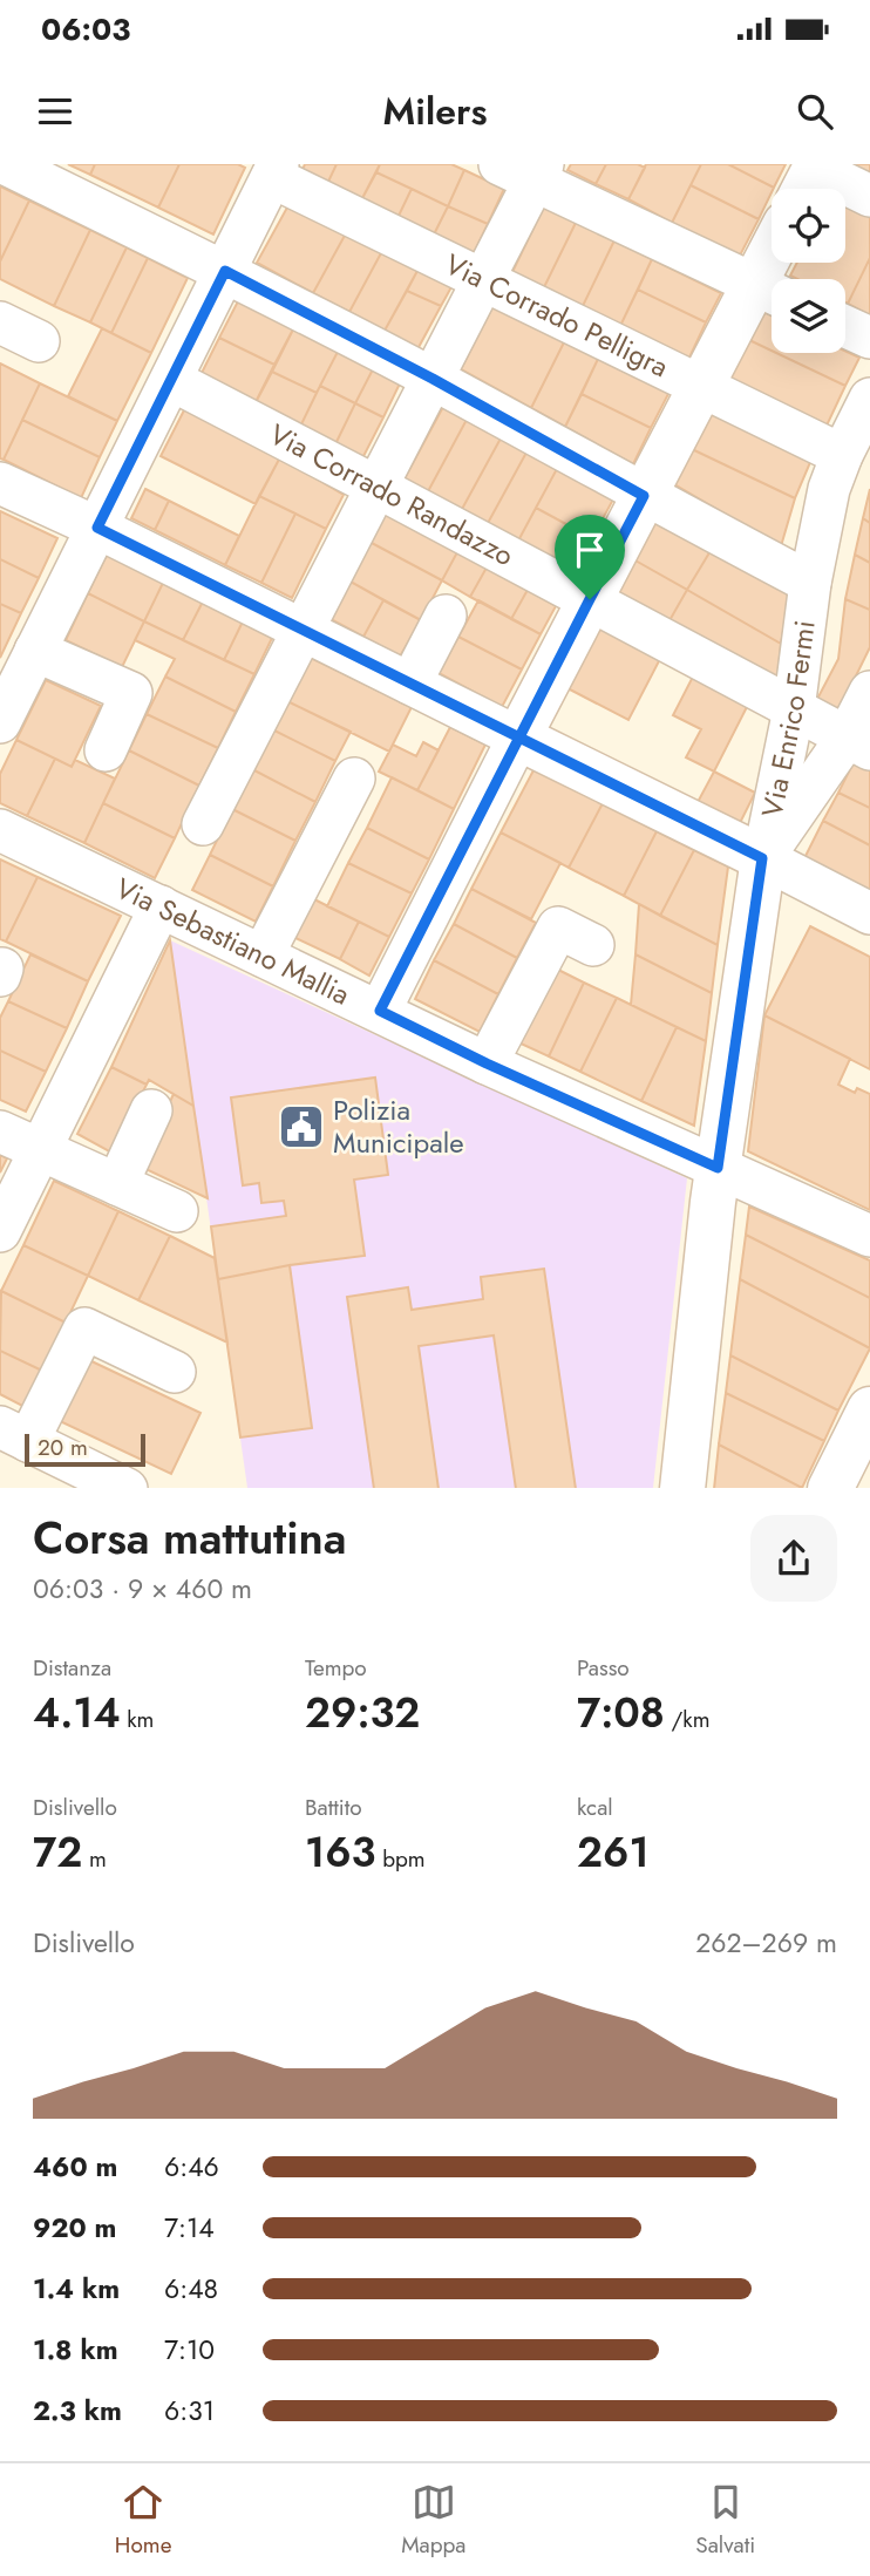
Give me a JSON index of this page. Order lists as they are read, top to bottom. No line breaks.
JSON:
{"streets":{"street":["Via Corrado Pelligra","Via Corrado Randazzo","Via Enrico Fermi","Via Sebastiano Mallia"]},"crossings":[["Via Corrado Pelligra","Via Enrico Fermi"],["Via Corrado Randazzo","Via Enrico Fermi"],["Via Enrico Fermi","Via Sebastiano Mallia"]],"places":{"public building":["Polizia Municipale"]},"scale_bar":"20 m","page":{"status":"06:03","header":"Milers","scale":"20 m","heading":["Corsa mattutina","06:03 · 9 × 460 m"],"stats":[["Distanza","4.14 km"],["Tempo","29:32"],["Passo","7:08 /km"],["Dislivello","72 m"],["Battito","163 bpm"],["kcal","261"]],"chart":["Dislivello","262–269 m"],"list":[{"name":"460 m","note":"6:46"},{"name":"920 m","note":"7:14"},{"name":"1.4 km","note":"6:48"},{"name":"1.8 km","note":"7:10"},{"name":"2.3 km","note":"6:31"}],"tabs":["Home","Mappa","Salvati"]}}
